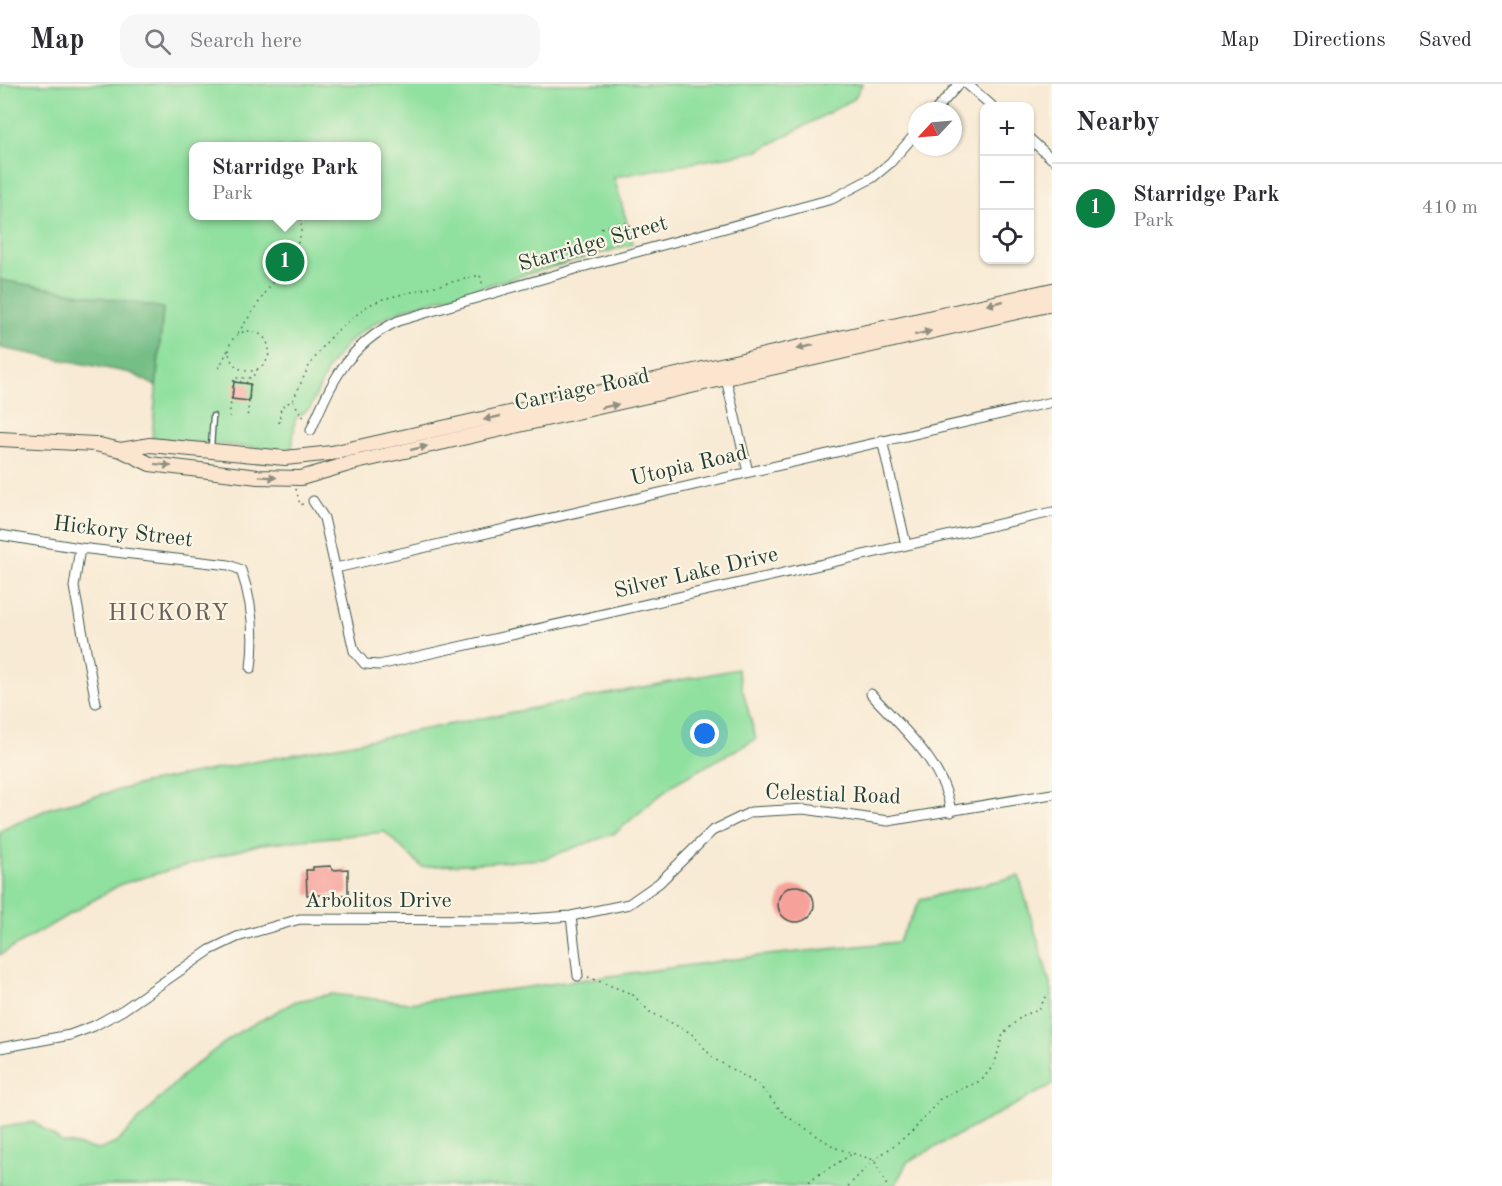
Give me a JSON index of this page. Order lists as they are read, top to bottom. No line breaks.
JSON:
{"streets":{"street":["Starridge Street","Carriage Road","Utopia Road","Hickory Street","Silver Lake Drive","Celestial Road","Arbolitos Drive"]},"crossings":[["Utopia Road","Silver Lake Drive"],["Celestial Road","Arbolitos Drive"]],"districts":["HICKORY"],"north":"bottom left","page":{"header":"Map","search":"Search here","nav":["Map","Directions","Saved"],"heading":"Nearby","map_buttons":["+","−"],"popup":["Starridge Park","Park"],"list":[{"mark":"1","name":"Starridge Park","note":"Park","value":"410 m"}],"pins":"1"}}
